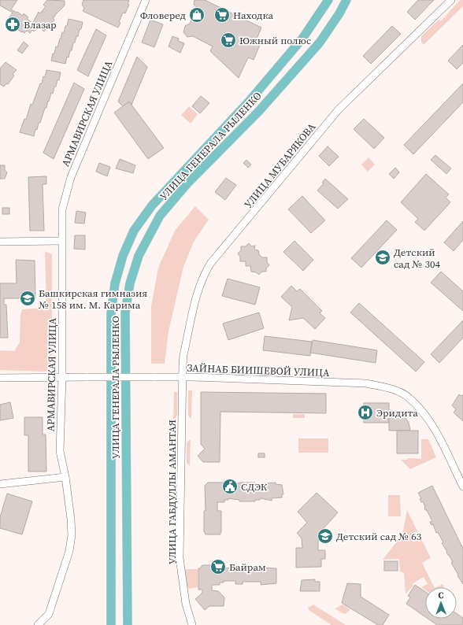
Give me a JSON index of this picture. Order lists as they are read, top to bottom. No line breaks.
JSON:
{"streets":{"main road":["УЛИЦА ГЕНЕРАЛА РЫЛЕНКО"],"street":["АРМАВИРСКАЯ УЛИЦА","УЛИЦА МУБАРЯКОВА","ЗАЙНАБ БИИШЕВОЙ УЛИЦА","УЛИЦА ГАБДУЛЛЫ АМАНТАЯ"]},"crossings":[["АРМАВИРСКАЯ УЛИЦА","ЗАЙНАБ БИИШЕВОЙ УЛИЦА"],["УЛИЦА МУБАРЯКОВА","ЗАЙНАБ БИИШЕВОЙ УЛИЦА"],["УЛИЦА МУБАРЯКОВА","УЛИЦА ГАБДУЛЛЫ АМАНТАЯ"],["ЗАЙНАБ БИИШЕВОЙ УЛИЦА","УЛИЦА ГАБДУЛЛЫ АМАНТАЯ"]],"places":{"shop":["Фловеред"],"supermarket":["Находка","Южный полюс","Байрам"],"pharmacy":["Влазар"],"school or university":["Детский сад № 304","Башкирская гимназия № 158 им. М. Карима","Детский сад № 63"],"hospital":["Эридита"],"public building":["СДЭК"]},"north":"top"}
